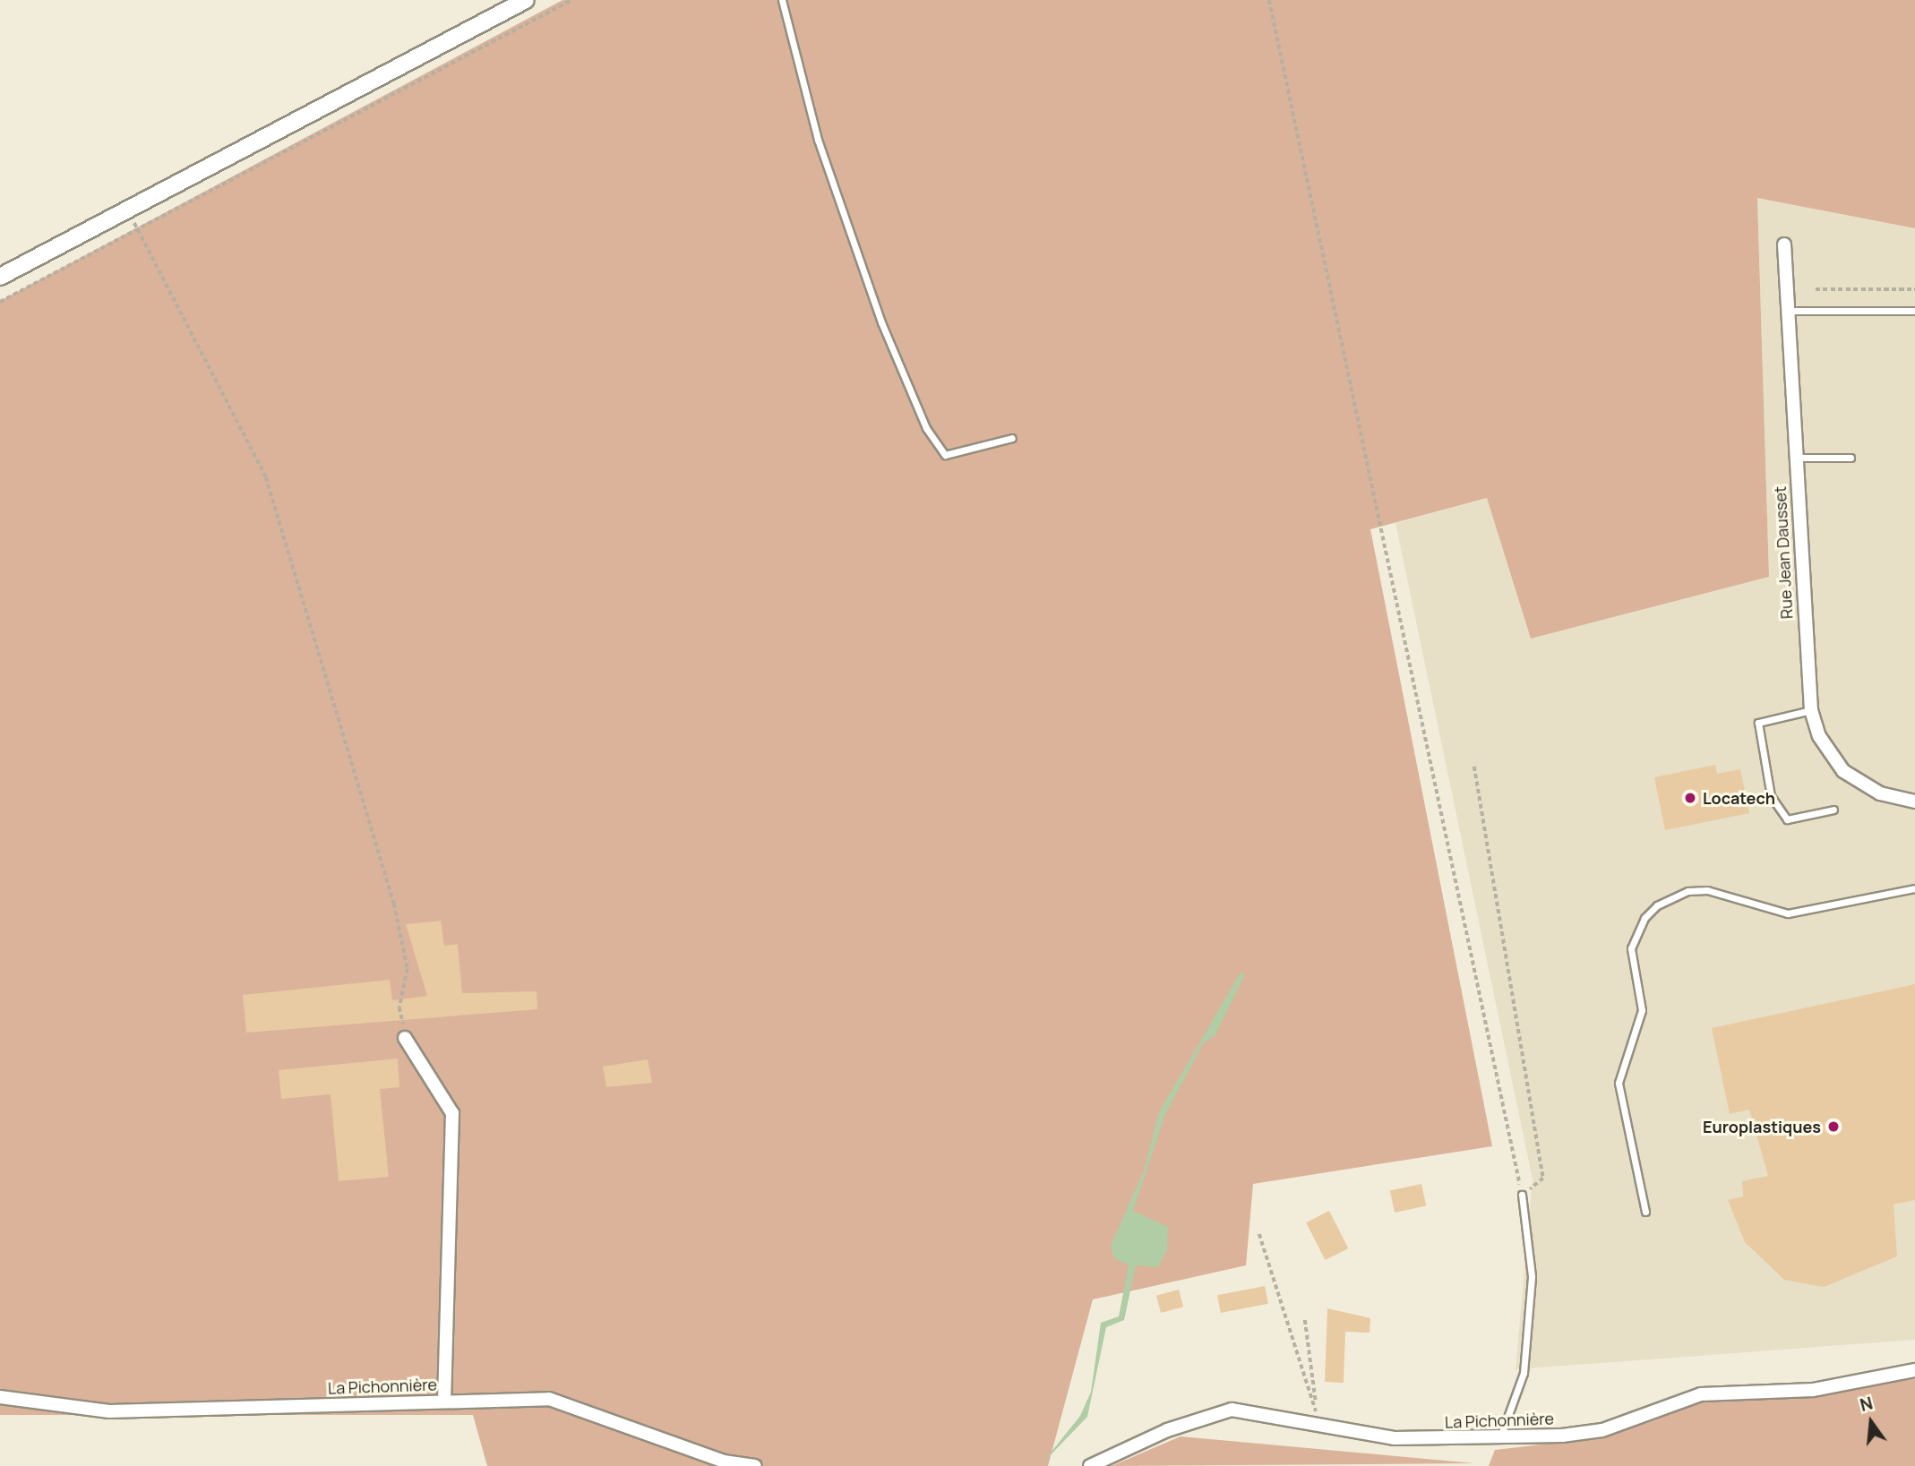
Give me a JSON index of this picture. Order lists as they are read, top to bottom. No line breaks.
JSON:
{"streets":{"street":["Rue Jean Dausset","La Pichonnière"]},"places":["Locatech","Europlastiques"],"north":"top"}
